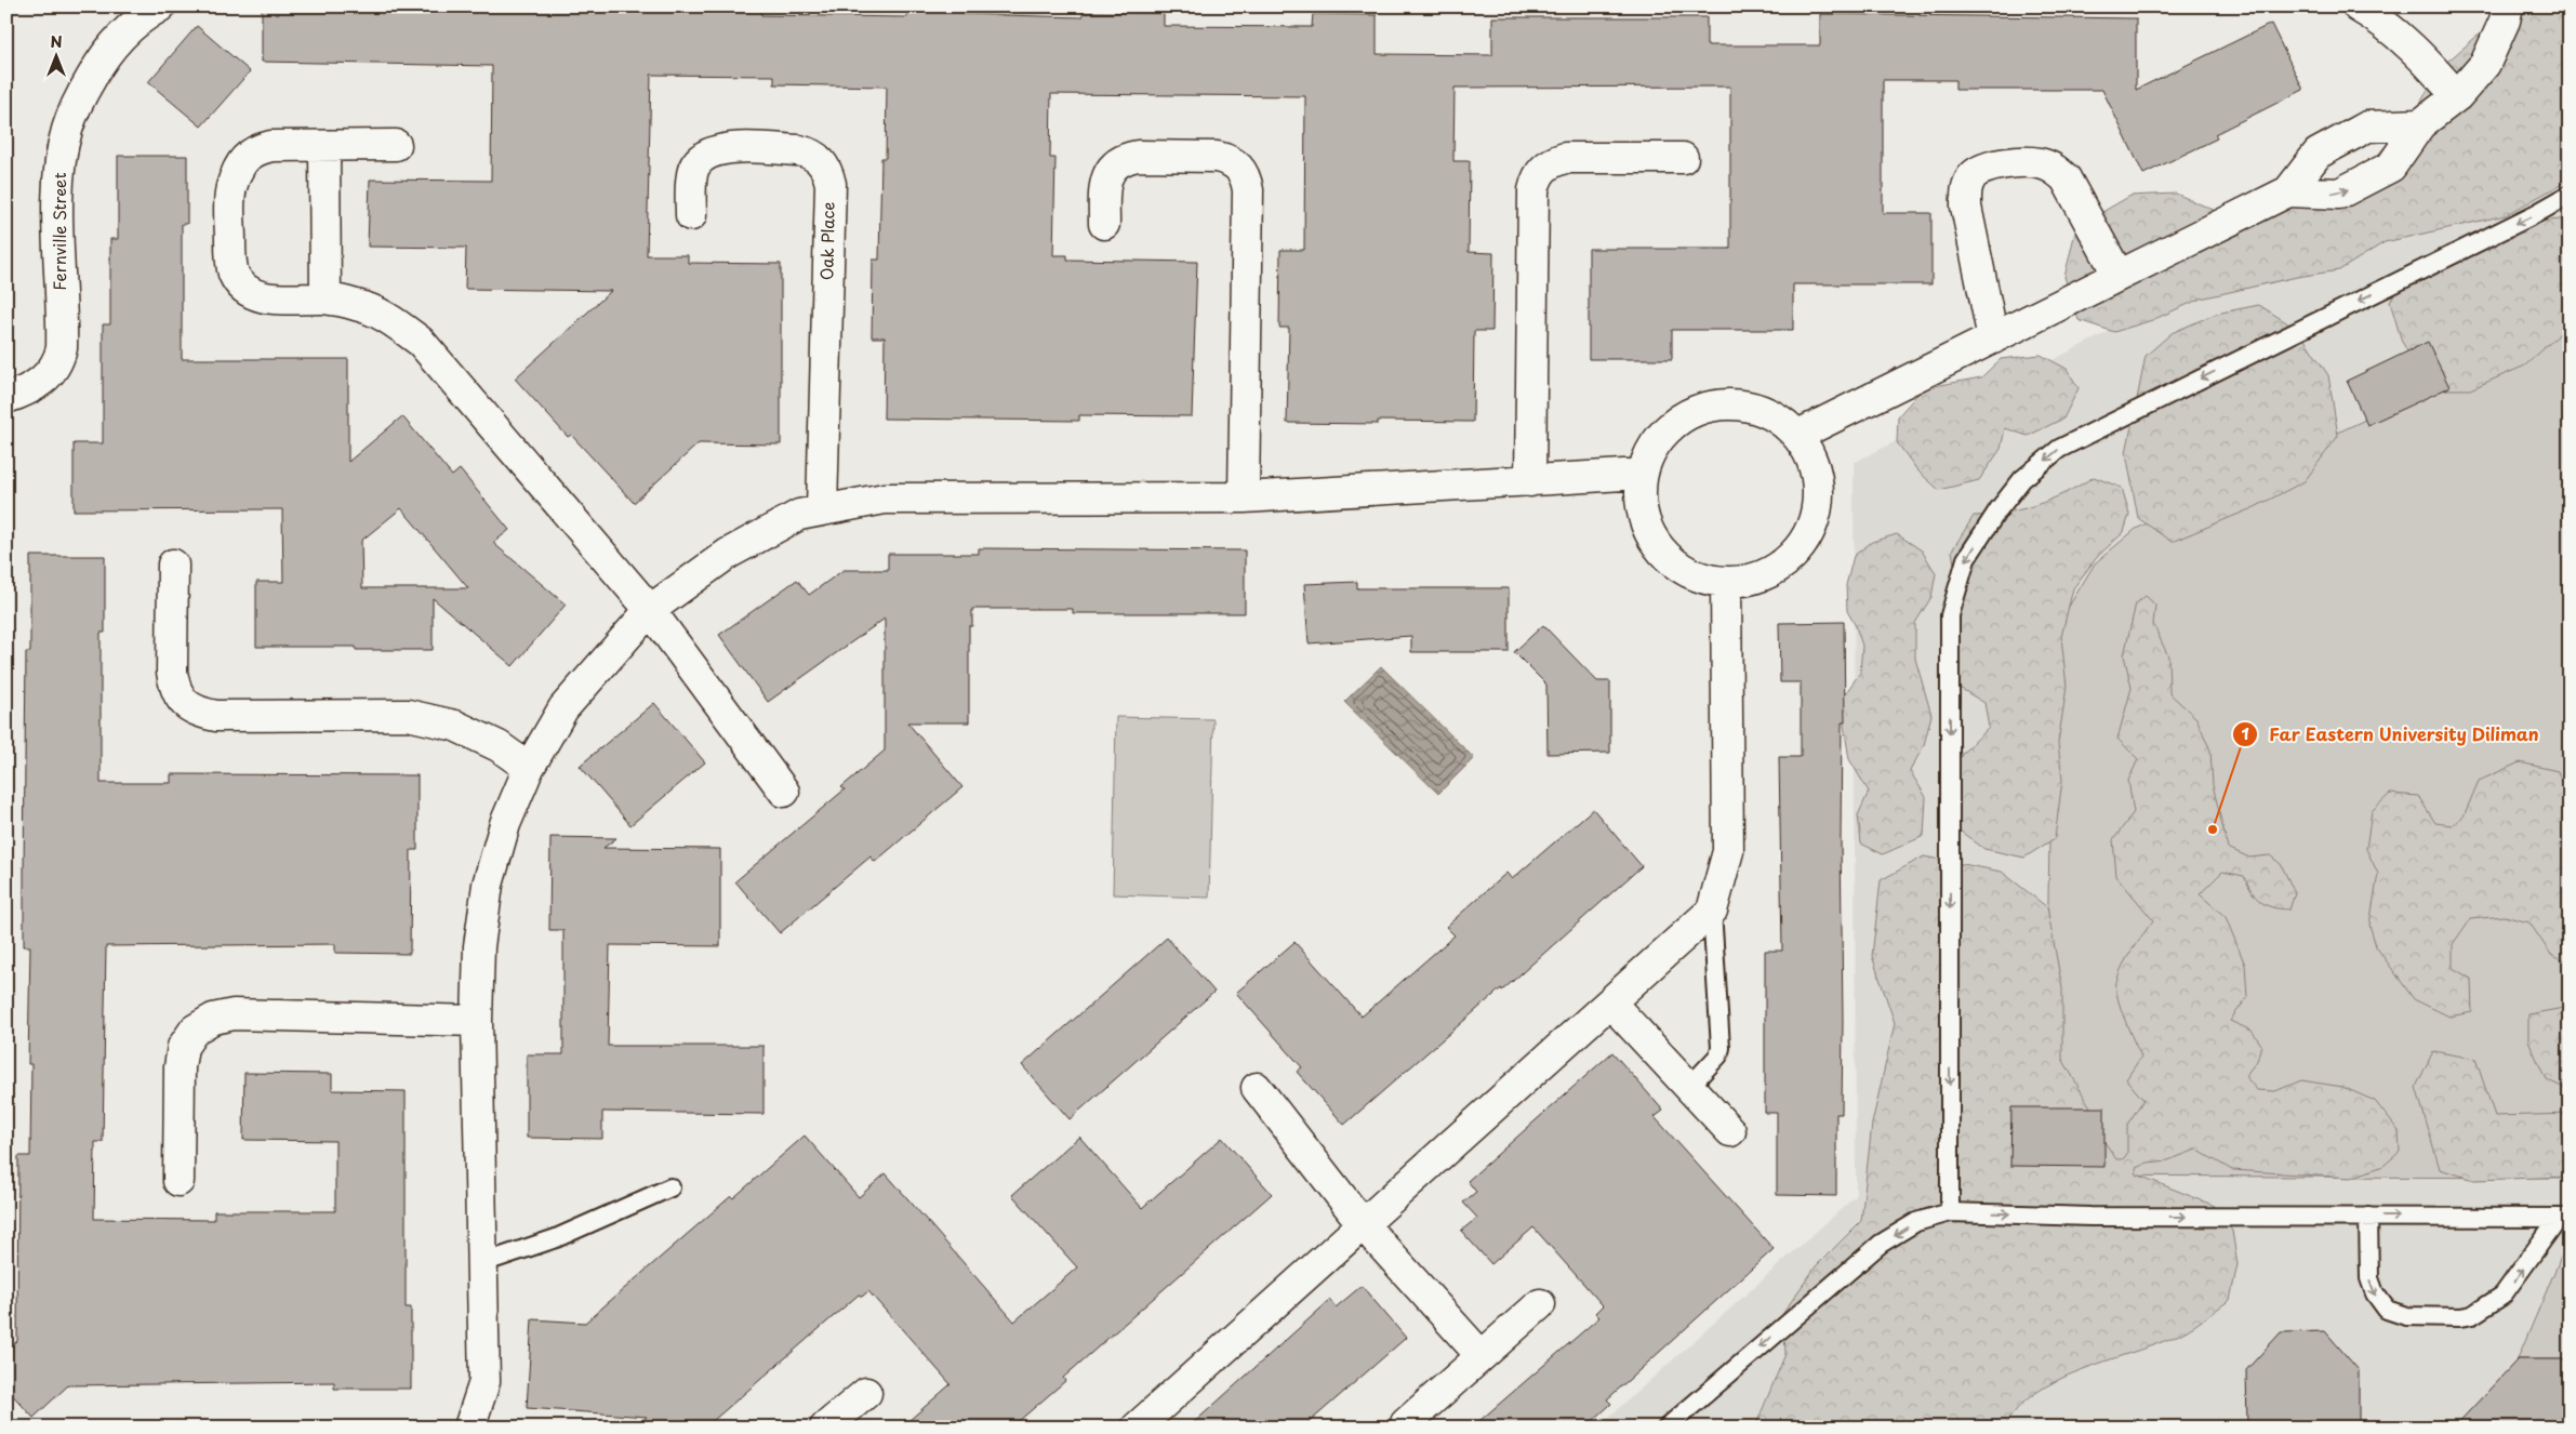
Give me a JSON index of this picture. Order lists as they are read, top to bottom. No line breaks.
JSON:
{"streets":{"street":["Fernville Street","Oak Place"]},"places":["Far Eastern University Diliman"],"north":"top"}
